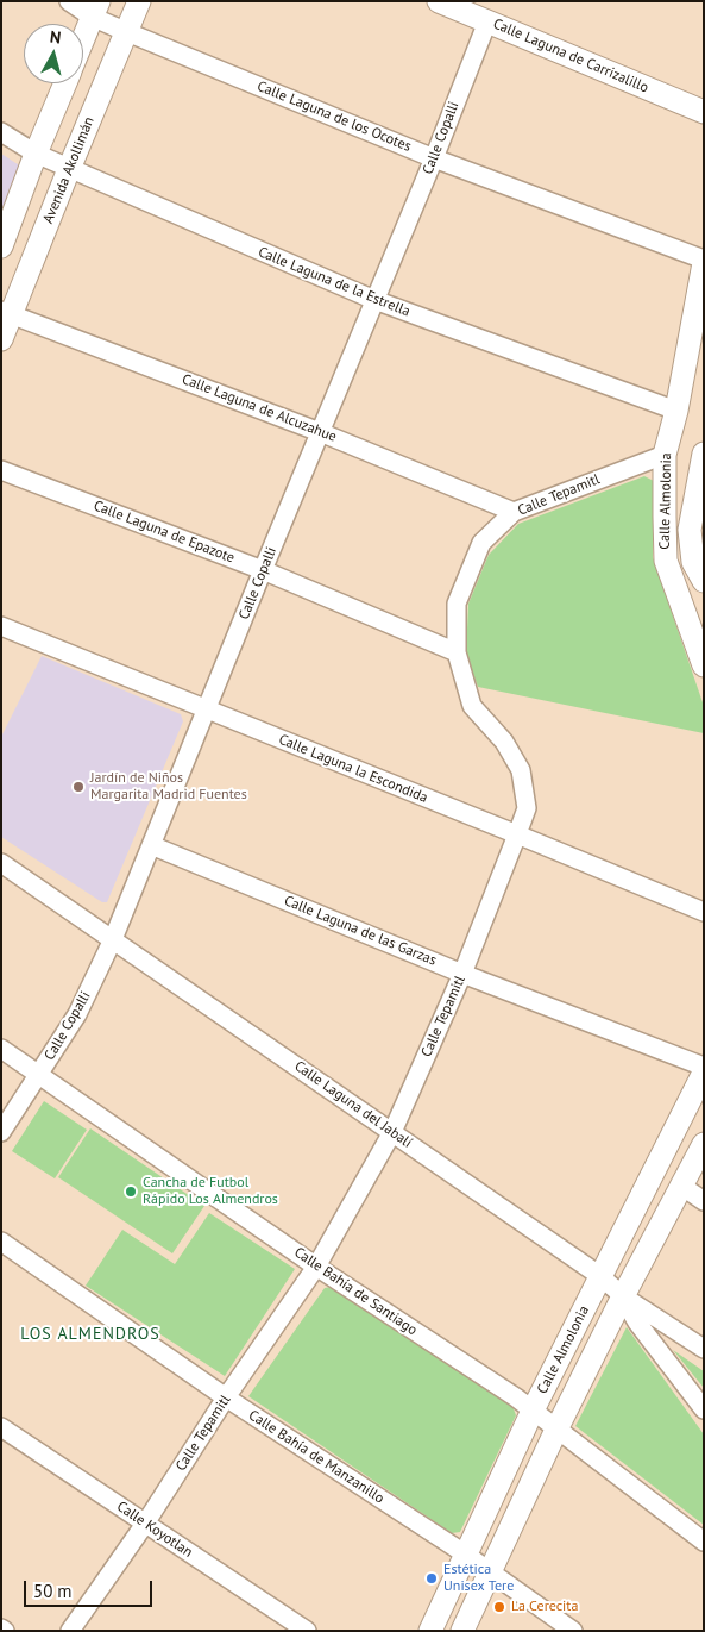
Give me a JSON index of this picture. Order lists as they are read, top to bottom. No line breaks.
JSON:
{"streets":{"street":["Calle Laguna de Carrizalillo","Calle Laguna de los Ocotes","Calle Copalli","Avenida Akollimán","Calle Laguna de la Estrella","Calle Laguna de Alcuzahue","Calle Tepamitl","Calle Almolonia","Calle Laguna de Epazote","Calle Laguna la Escondida","Calle Laguna de las Garzas","Calle Laguna del Jabalí","Calle Bahía de Santiago","Calle Bahía de Manzanillo","Calle Koyotlan"]},"crossings":[["Calle Laguna de Carrizalillo","Calle Copalli"],["Calle Laguna de los Ocotes","Calle Copalli"],["Calle Laguna de los Ocotes","Avenida Akollimán"],["Calle Laguna de los Ocotes","Calle Almolonia"],["Calle Copalli","Calle Laguna de la Estrella"],["Calle Copalli","Calle Laguna de Alcuzahue"],["Calle Copalli","Calle Laguna de Epazote"],["Calle Copalli","Calle Laguna la Escondida"],["Calle Copalli","Calle Laguna de las Garzas"],["Calle Copalli","Calle Laguna del Jabalí"],["Calle Copalli","Calle Bahía de Santiago"],["Avenida Akollimán","Calle Laguna de la Estrella"],["Avenida Akollimán","Calle Laguna de Alcuzahue"],["Calle Laguna de la Estrella","Calle Almolonia"],["Calle Laguna de Alcuzahue","Calle Tepamitl"],["Calle Tepamitl","Calle Almolonia"],["Calle Tepamitl","Calle Laguna de Epazote"],["Calle Tepamitl","Calle Laguna la Escondida"],["Calle Tepamitl","Calle Laguna de las Garzas"],["Calle Tepamitl","Calle Laguna del Jabalí"],["Calle Tepamitl","Calle Bahía de Santiago"],["Calle Tepamitl","Calle Bahía de Manzanillo"],["Calle Tepamitl","Calle Koyotlan"],["Calle Almolonia","Calle Laguna del Jabalí"],["Calle Almolonia","Calle Bahía de Santiago"],["Calle Almolonia","Calle Bahía de Manzanillo"]],"districts":["LOS ALMENDROS"],"places":["Jardín de Niños Margarita Madrid Fuentes","Cancha de Futbol Rápido Los Almendros","Estética Unisex Tere","La Cerecita"],"scale_bar":"50 m","north":"top"}
